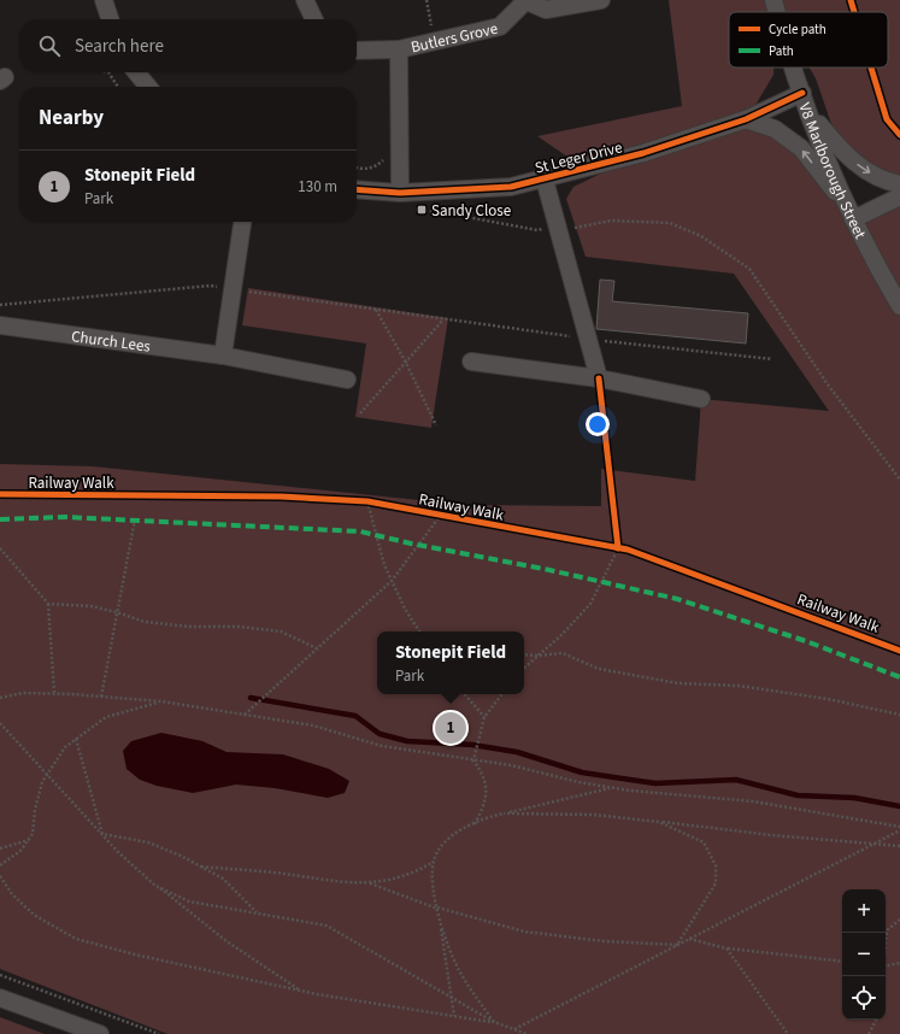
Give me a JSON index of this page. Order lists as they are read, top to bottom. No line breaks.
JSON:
{"streets":{"street":["Butlers Grove","St Leger Drive","V8 Marlborough Street","Church Lees"],"cycle path":["Railway Walk"]},"crossings":[["Butlers Grove","St Leger Drive"],["St Leger Drive","V8 Marlborough Street"]],"places":{"transit":["Sandy Close"]},"legend":["Cycle path","Path"],"page":{"search":"Search here","heading":"Nearby","list":[{"mark":"1","name":"Stonepit Field","note":"Park","value":"130 m"}],"popup":["Stonepit Field","Park"],"pins":"1","map_buttons":["+","−"]}}
